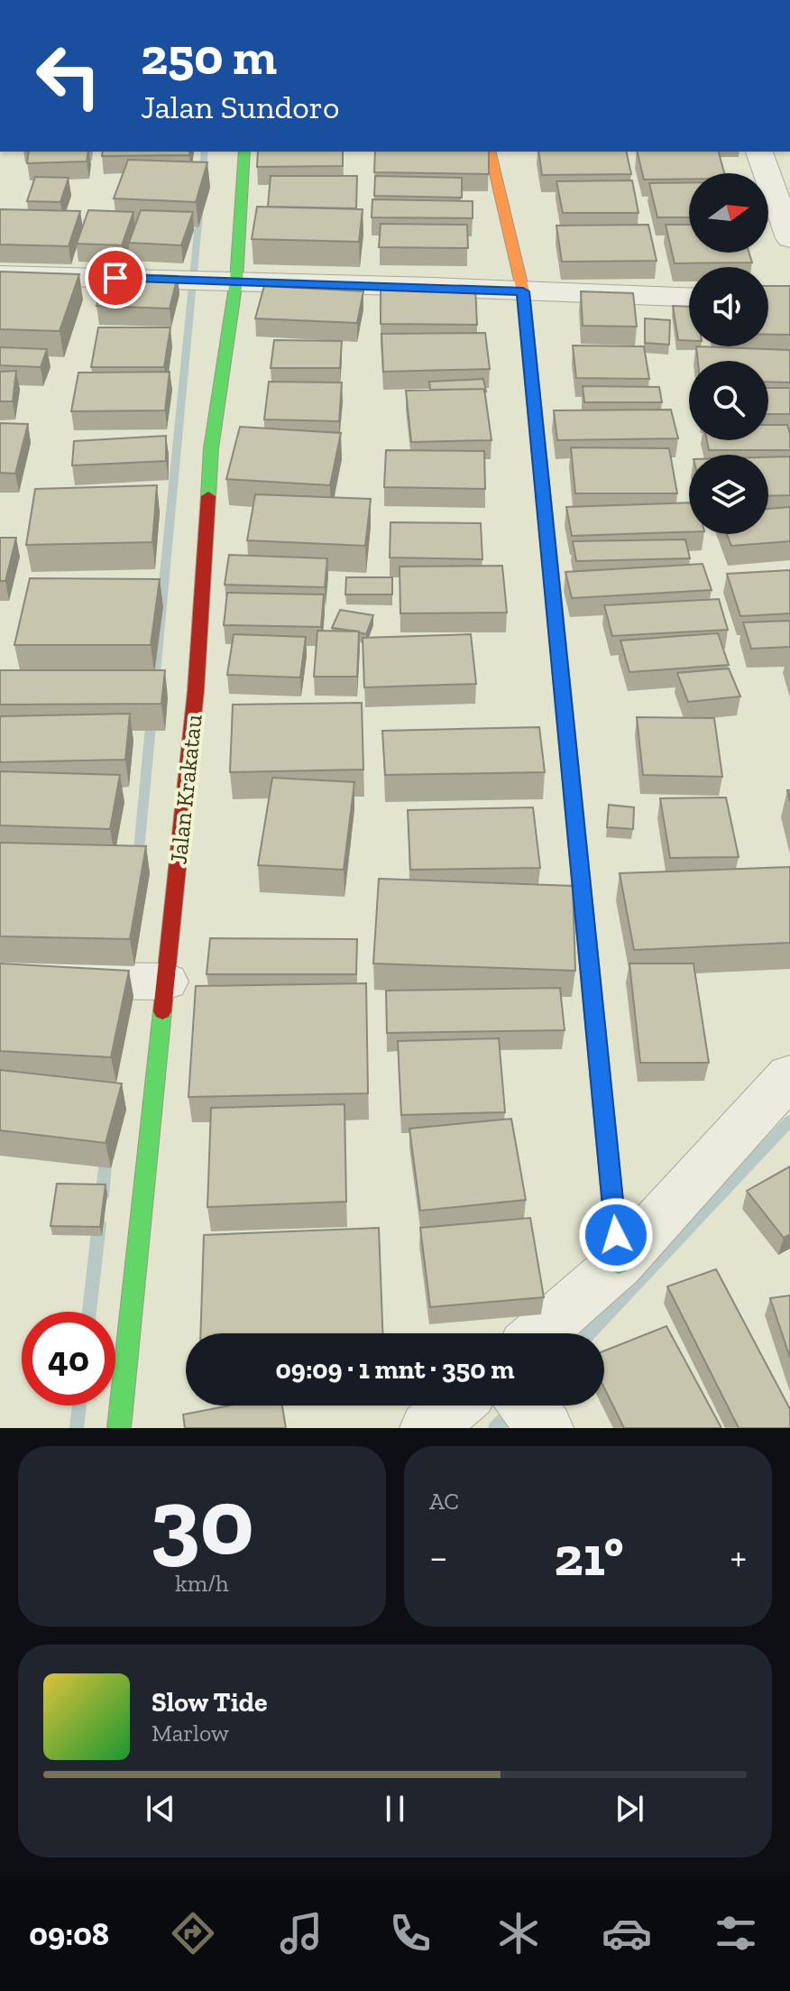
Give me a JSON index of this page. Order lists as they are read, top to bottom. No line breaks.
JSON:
{"streets":{"street":["Jalan Krakatau"]},"north":"right","page":{"turn":["250 m","Jalan Sundoro"],"limit":"40","trip":"09:09 · 1 mnt · 350 m","tile":[["30","km/h"],"AC"],"heat":["−","21°","+"],"song":["Slow Tide","Marlow"],"tabs":"09:08"}}
